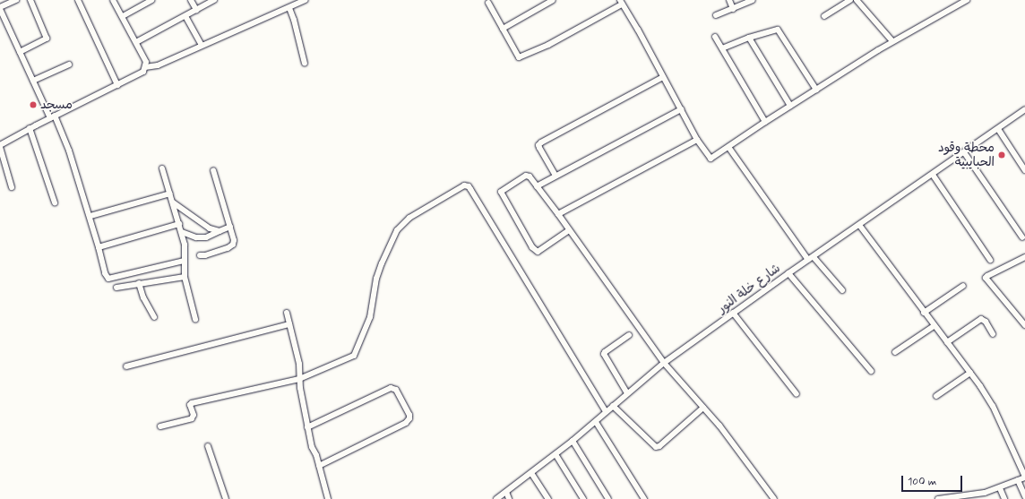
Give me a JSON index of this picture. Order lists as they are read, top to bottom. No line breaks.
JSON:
{"streets":{"street":["شارع خلة النور"]},"places":["مسجد","محطة وقود الحبايبية"],"scale_bar":"100 m"}
